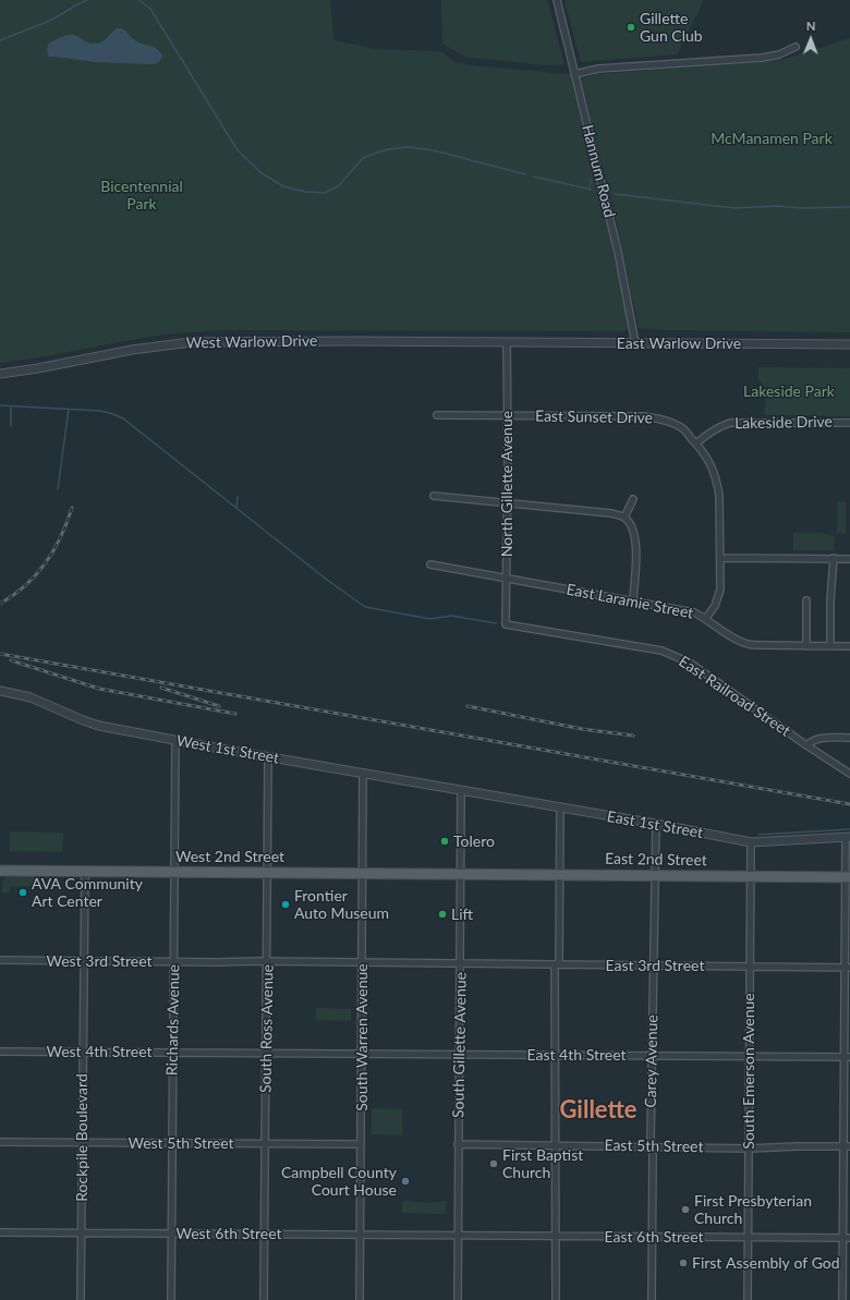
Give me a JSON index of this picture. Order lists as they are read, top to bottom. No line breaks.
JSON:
{"streets":{"main road":["West 2nd Street","East 2nd Street"],"street":["Hannum Road","West Warlow Drive","East Warlow Drive","East Sunset Drive","Lakeside Drive","North Gillette Avenue","East Laramie Street","East Railroad Street","West 1st Street","East 1st Street","West 3rd Street","East 3rd Street","Richards Avenue","South Ross Avenue","South Warren Avenue","South Gillette Avenue","West 4th Street","East 4th Street","Carey Avenue","South Emerson Avenue","Rockpile Boulevard","West 5th Street","East 5th Street","West 6th Street","East 6th Street"]},"crossings":[["Hannum Road","East Warlow Drive"],["West Warlow Drive","East Warlow Drive"],["West Warlow Drive","North Gillette Avenue"],["East Warlow Drive","North Gillette Avenue"],["East Sunset Drive","Lakeside Drive"],["East Sunset Drive","North Gillette Avenue"],["East Sunset Drive","East Laramie Street"],["North Gillette Avenue","East Laramie Street"],["North Gillette Avenue","East Railroad Street"],["West 1st Street","East 1st Street"],["West 1st Street","Richards Avenue"],["West 1st Street","South Ross Avenue"],["West 1st Street","South Warren Avenue"],["West 1st Street","South Gillette Avenue"],["East 1st Street","South Gillette Avenue"],["East 1st Street","Carey Avenue"],["East 1st Street","South Emerson Avenue"],["West 2nd Street","East 2nd Street"],["West 2nd Street","Richards Avenue"],["West 2nd Street","South Ross Avenue"],["West 2nd Street","South Warren Avenue"],["West 2nd Street","South Gillette Avenue"],["West 2nd Street","Rockpile Boulevard"],["East 2nd Street","South Gillette Avenue"],["East 2nd Street","Carey Avenue"],["East 2nd Street","South Emerson Avenue"],["West 3rd Street","East 3rd Street"],["West 3rd Street","Richards Avenue"],["West 3rd Street","South Ross Avenue"],["West 3rd Street","South Warren Avenue"],["West 3rd Street","South Gillette Avenue"],["West 3rd Street","Rockpile Boulevard"],["East 3rd Street","South Gillette Avenue"],["East 3rd Street","Carey Avenue"],["East 3rd Street","South Emerson Avenue"],["Richards Avenue","West 4th Street"],["Richards Avenue","West 5th Street"],["Richards Avenue","West 6th Street"],["South Ross Avenue","West 4th Street"],["South Ross Avenue","West 5th Street"],["South Ross Avenue","West 6th Street"],["South Warren Avenue","West 4th Street"],["South Warren Avenue","West 5th Street"],["South Warren Avenue","West 6th Street"],["South Gillette Avenue","West 4th Street"],["South Gillette Avenue","East 4th Street"],["South Gillette Avenue","East 5th Street"],["South Gillette Avenue","West 6th Street"],["South Gillette Avenue","East 6th Street"],["West 4th Street","East 4th Street"],["West 4th Street","Rockpile Boulevard"],["East 4th Street","Carey Avenue"],["East 4th Street","South Emerson Avenue"],["Carey Avenue","East 5th Street"],["Carey Avenue","East 6th Street"],["South Emerson Avenue","East 5th Street"],["South Emerson Avenue","East 6th Street"],["Rockpile Boulevard","West 5th Street"],["Rockpile Boulevard","West 6th Street"],["West 6th Street","East 6th Street"]],"districts":["Gillette"],"parks":["McManamen Park","Bicentennial Park","Lakeside Park"],"places":["Gillette Gun Club","Tolero","AVA Community Art Center","Frontier Auto Museum","Lift","First Baptist Church","Campbell County Court House","First Presbyterian Church","First Assembly of God"],"north":"top"}
